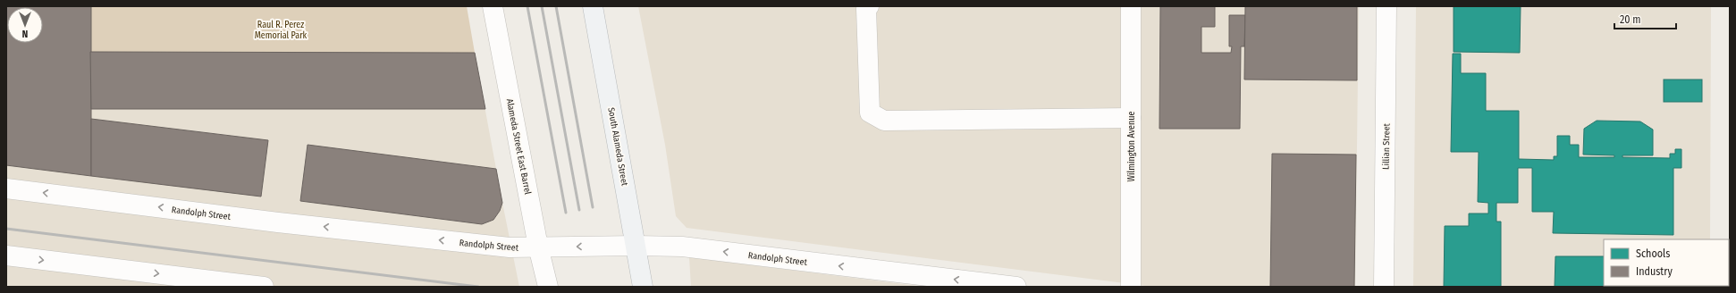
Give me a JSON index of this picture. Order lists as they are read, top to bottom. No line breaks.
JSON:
{"streets":{"main road":["South Alameda Street"],"street":["Alameda Street East Barrel","Wilmington Avenue","Lillian Street","Randolph Street"]},"crossings":[["Alameda Street East Barrel","Randolph Street"],["South Alameda Street","Randolph Street"]],"one_way":["Randolph Street"],"parks":["Raul R. Perez Memorial Park"],"legend":["Schools","Industry"],"scale_bar":"20 m","north":"bottom"}
